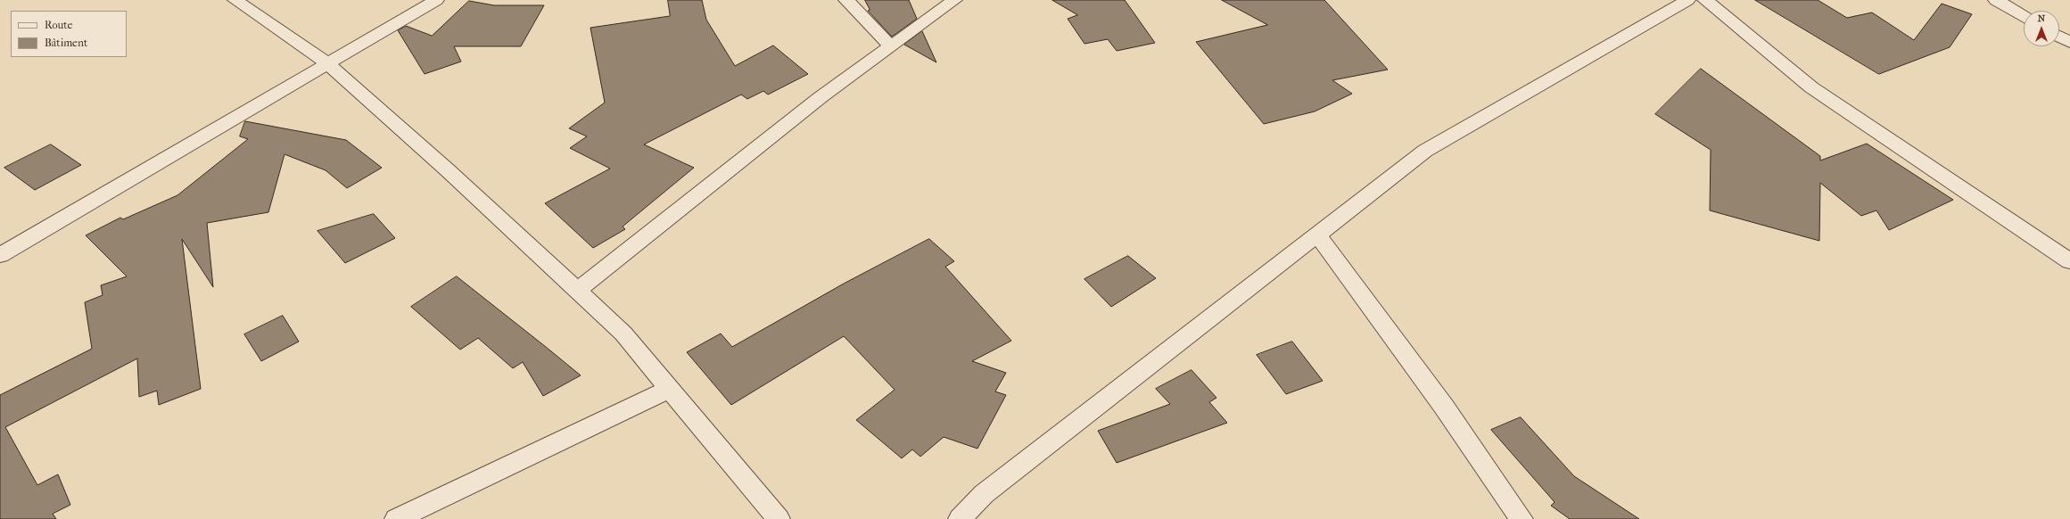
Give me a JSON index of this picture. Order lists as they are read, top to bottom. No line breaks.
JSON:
{"legend":["Route","Bâtiment"],"north":"top"}
